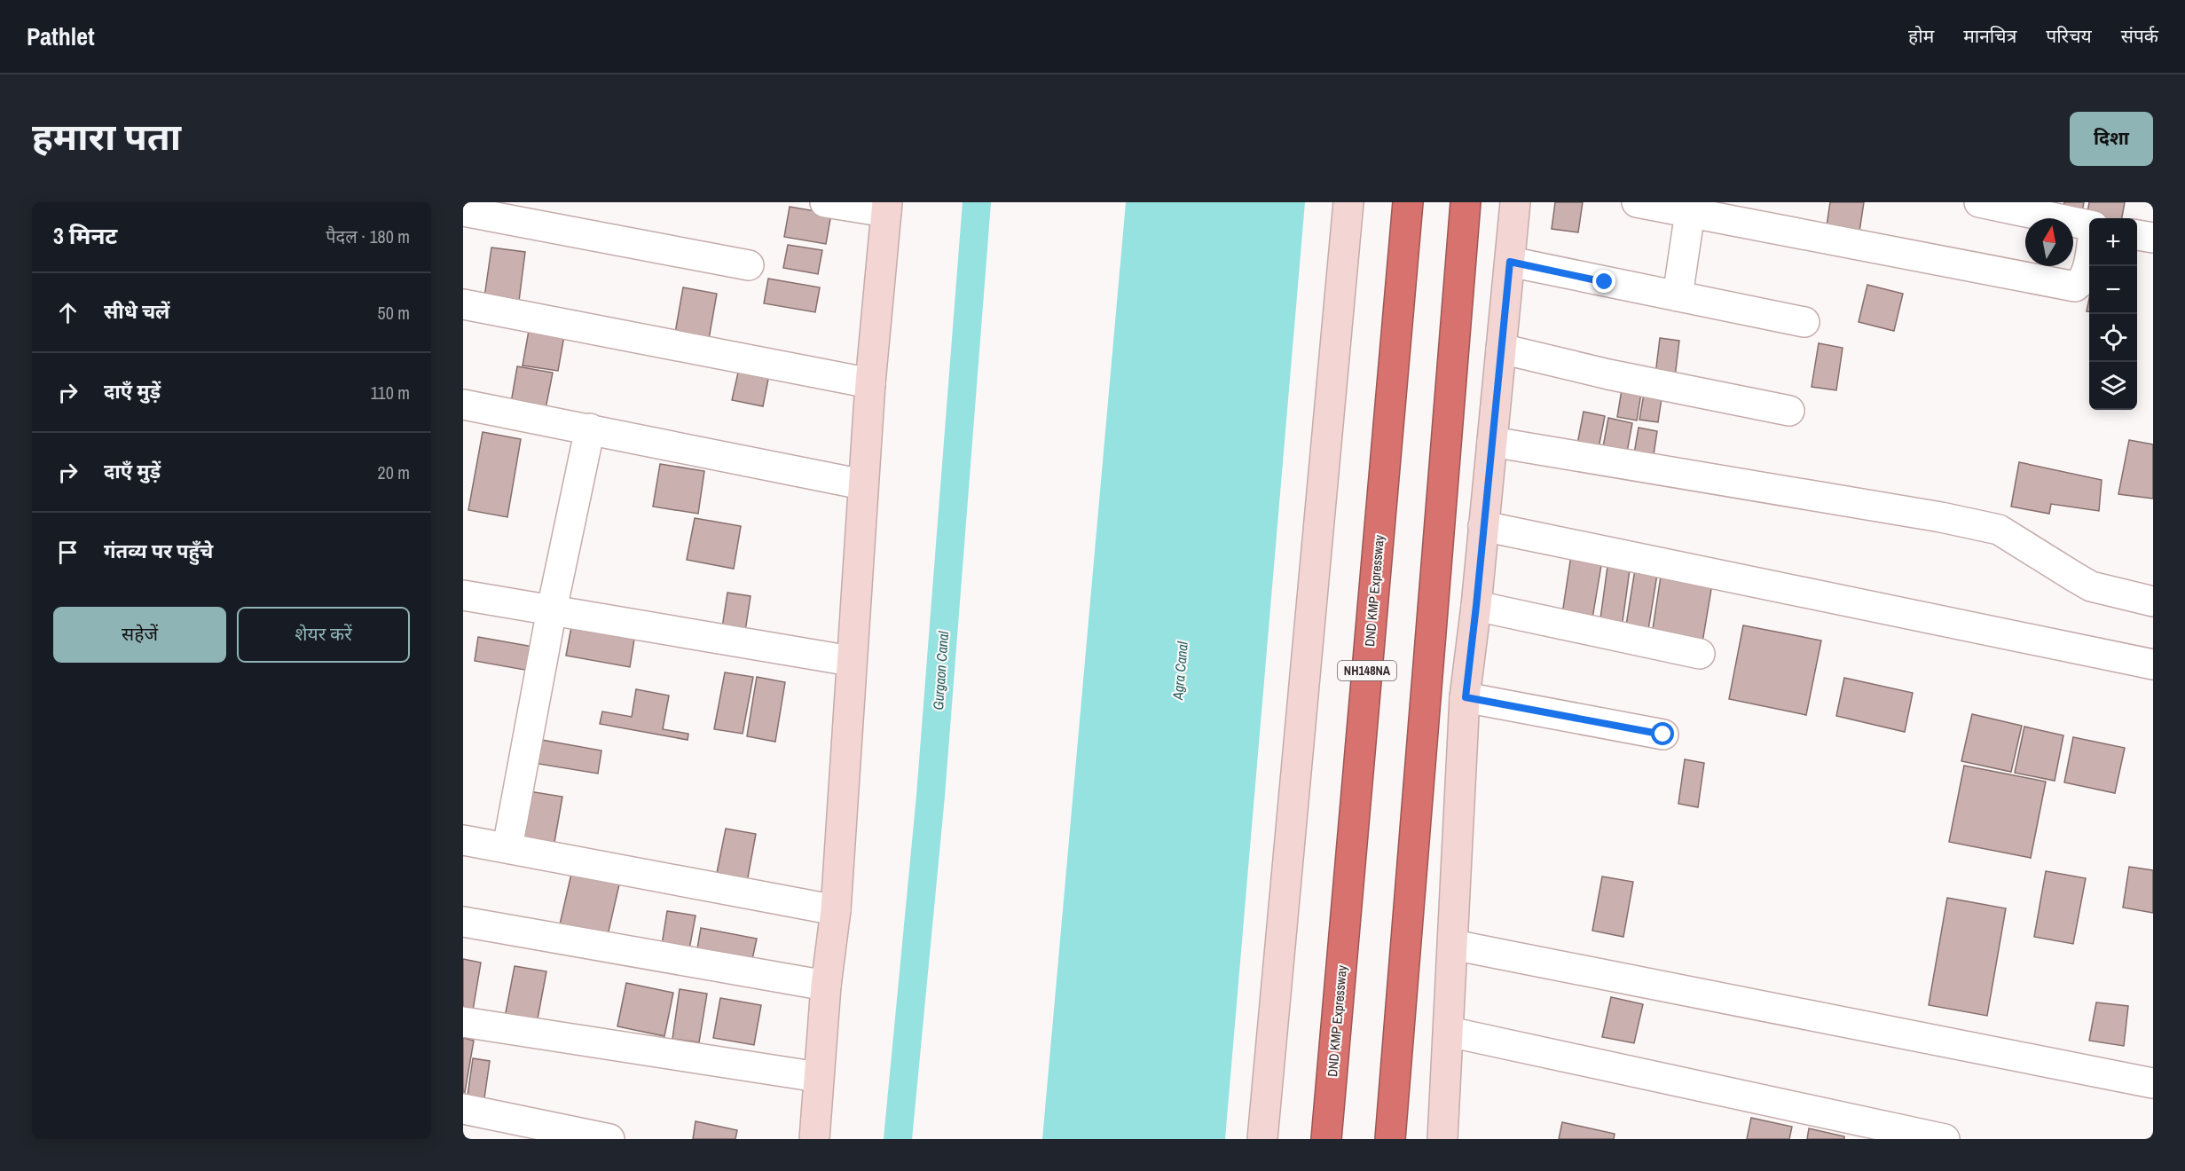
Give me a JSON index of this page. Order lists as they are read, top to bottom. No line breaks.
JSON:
{"streets":{"highway":["DND KMP Expressway","NH148NA"]},"water":["Gurgaon Canal","Agra Canal"],"north":"top","page":{"header":"Pathlet","nav":["होम","मानचित्र","परिचय","संपर्क"],"title":"हमारा पता","buttons":["दिशा",["सहेजें","शेयर करें"]],"heading":["3 मिनट","पैदल · 180 m"],"map_buttons":["+","−"],"list":[["सीधे चलें","50 m"],["दाएँ मुड़ें","110 m"],["दाएँ मुड़ें","20 m"],"गंतव्य पर पहुँचे"]}}
